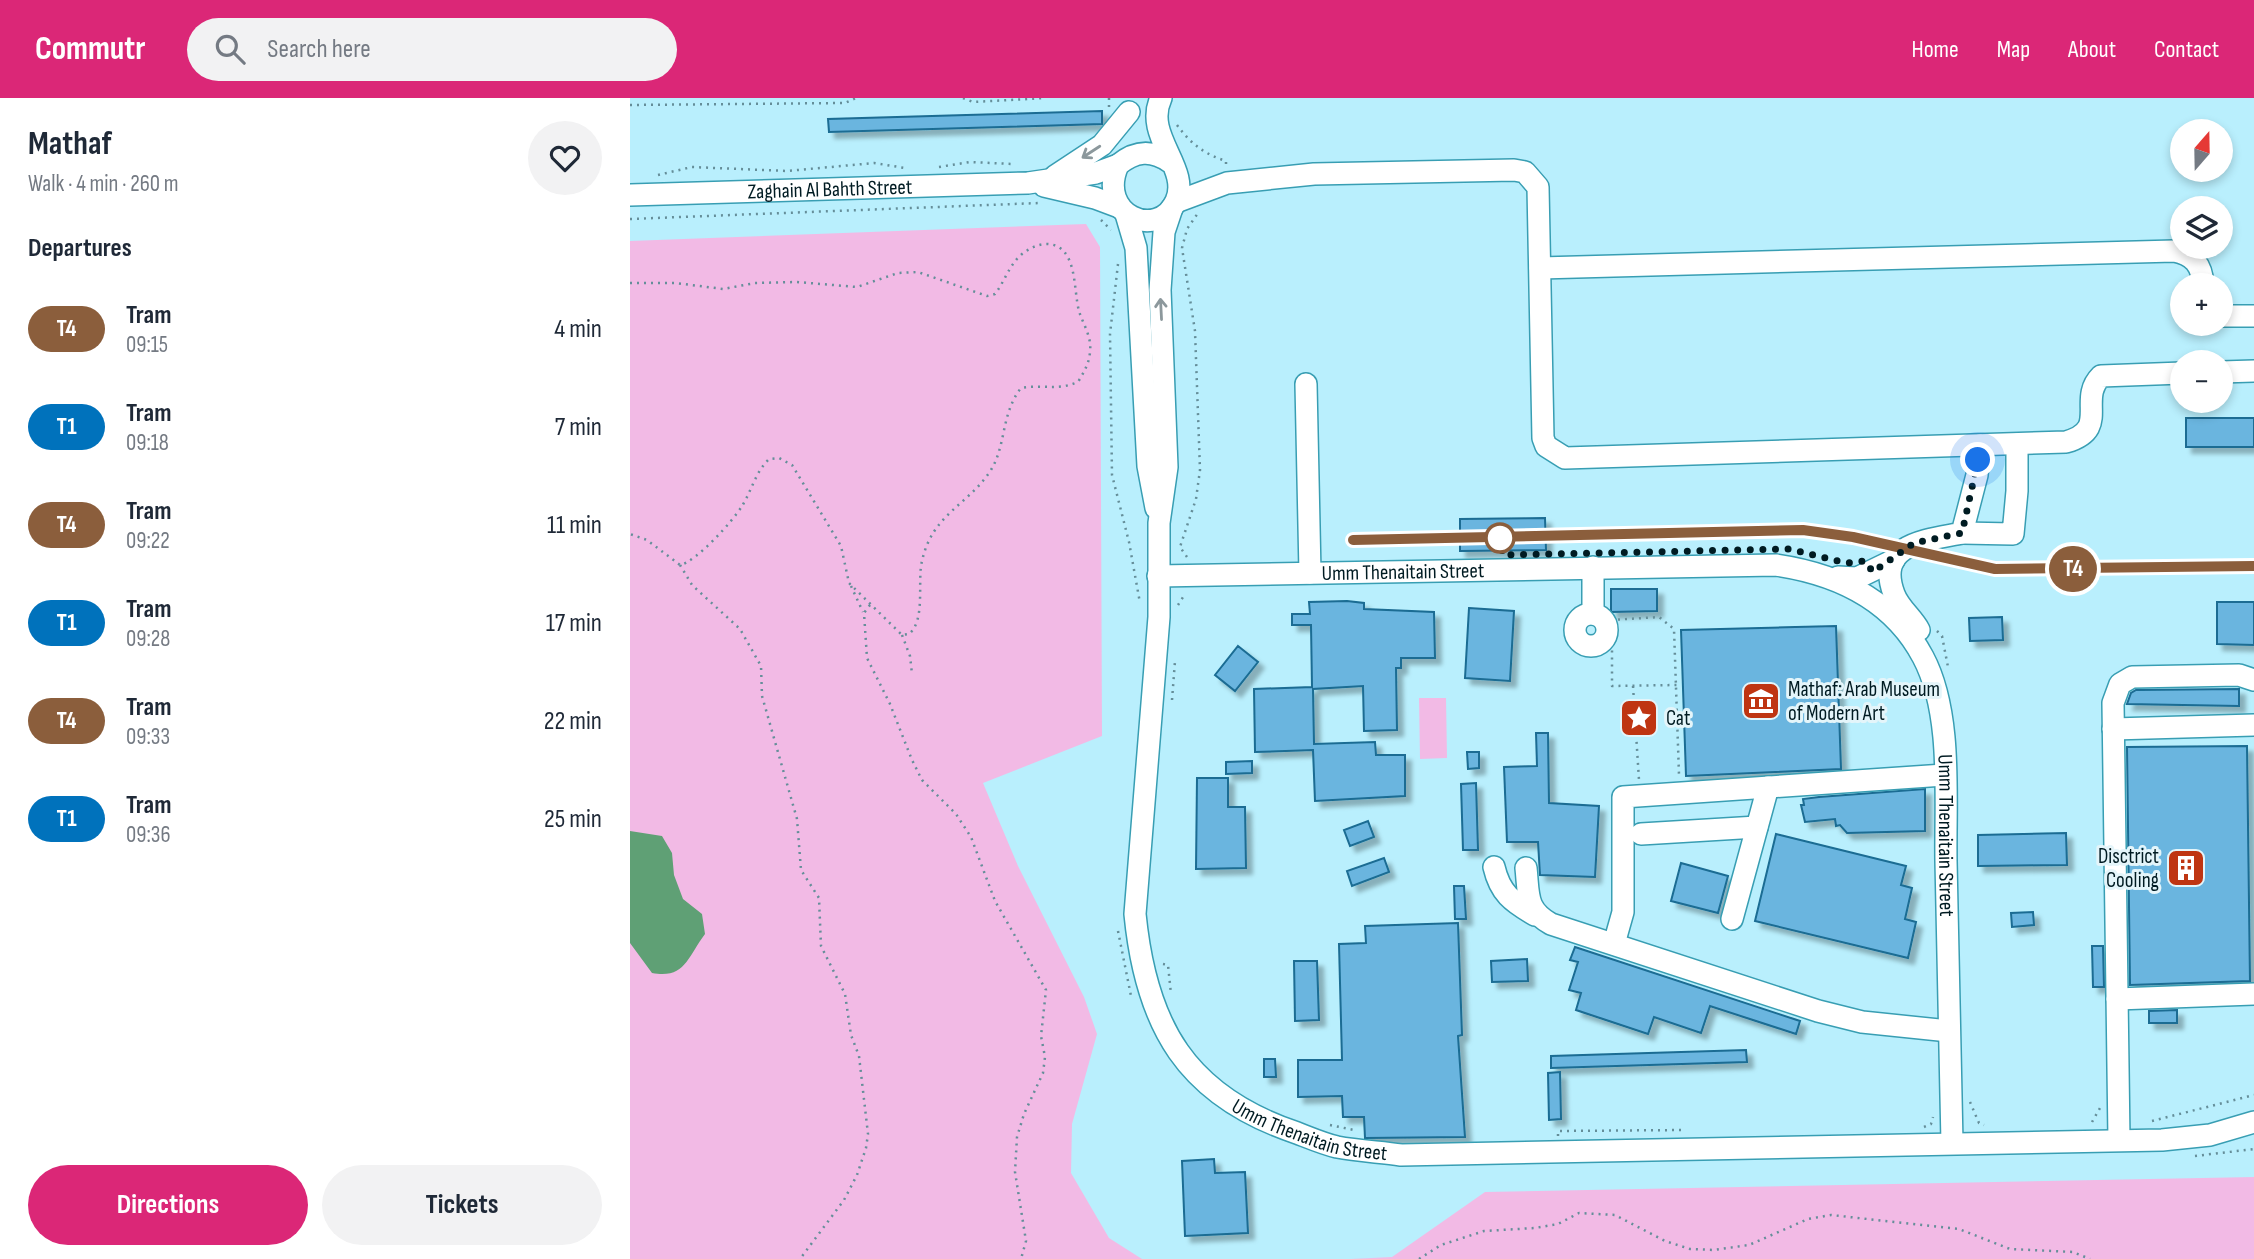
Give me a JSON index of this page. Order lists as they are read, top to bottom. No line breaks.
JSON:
{"streets":{"street":["Zaghain Al Bahth Street","Umm Thenaitain Street"]},"crossings":[["Zaghain Al Bahth Street","Umm Thenaitain Street"]],"places":{"museum":["Mathaf: Arab Museum of Modern Art"],"place":["Cat"],"building":["Disctrict Cooling"]},"lines":["tram line T4"],"north":"top","page":{"header":"Commutr","search":"Search here","nav":["Home","Map","About","Contact"],"heading":[["Mathaf","Walk · 4 min · 260 m"],"Departures"],"on_map":"T4","map_buttons":["+","−"],"list":[{"mark":"T4","name":"Tram","note":"09:15","value":"4 min"},{"mark":"T1","name":"Tram","note":"09:18","value":"7 min"},{"mark":"T4","name":"Tram","note":"09:22","value":"11 min"},{"mark":"T1","name":"Tram","note":"09:28","value":"17 min"},{"mark":"T4","name":"Tram","note":"09:33","value":"22 min"},{"mark":"T1","name":"Tram","note":"09:36","value":"25 min"}],"buttons":["Directions","Tickets"]}}
